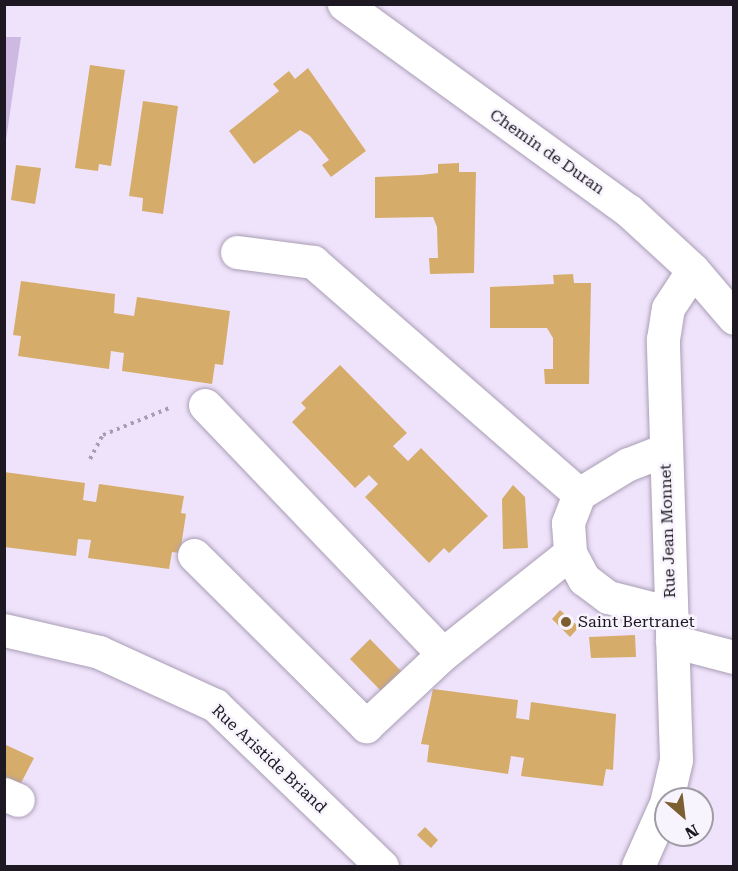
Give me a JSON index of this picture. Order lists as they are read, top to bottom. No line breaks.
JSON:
{"streets":{"street":["Chemin de Duran","Rue Jean Monnet","Rue Aristide Briand"]},"crossings":[["Chemin de Duran","Rue Jean Monnet"]],"places":["Saint Bertranet"],"north":"bottom right"}
